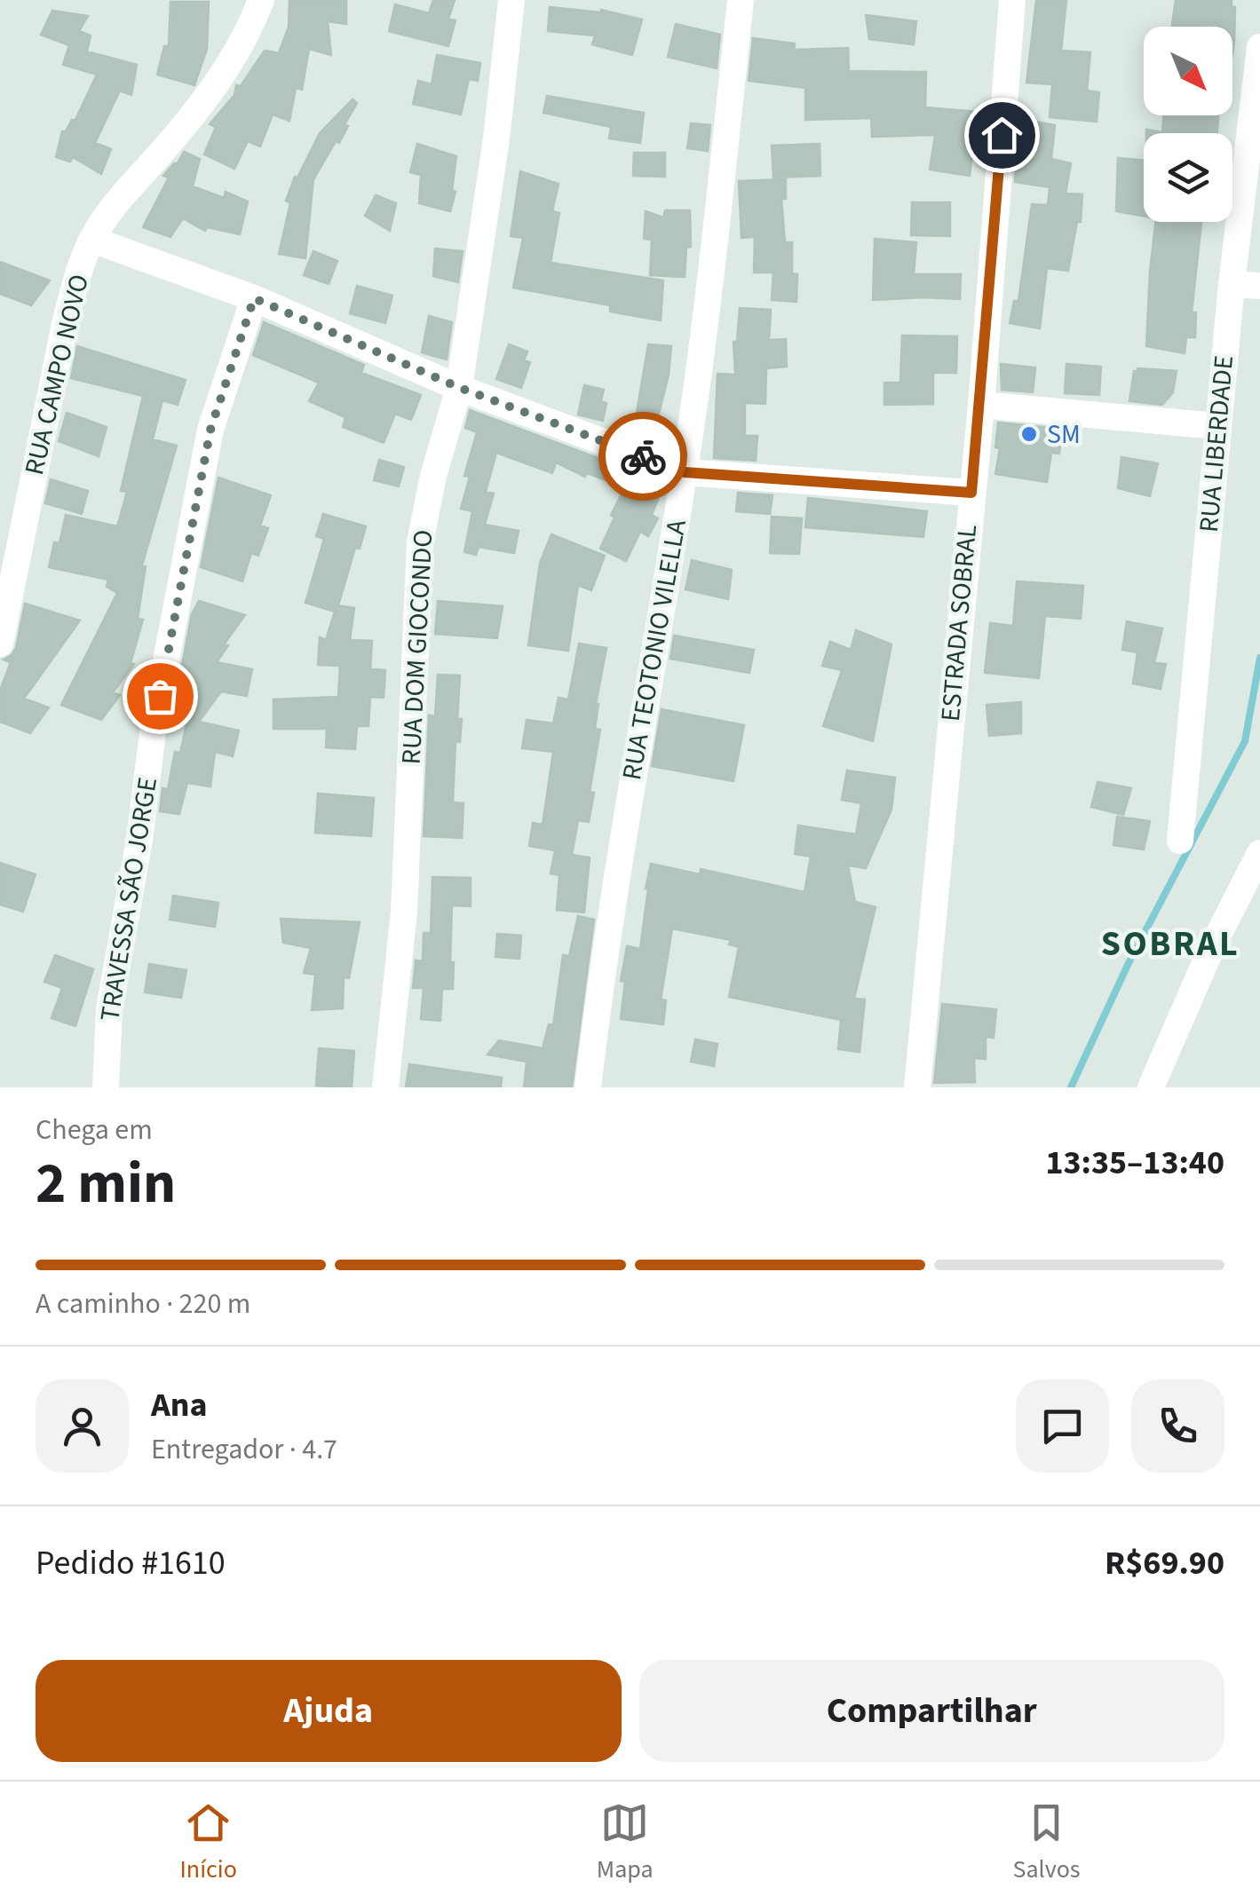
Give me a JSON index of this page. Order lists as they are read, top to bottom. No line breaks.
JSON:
{"streets":{"street":["RUA CAMPO NOVO","RUA LIBERDADE","ESTRADA SOBRAL","RUA DOM GIOCONDO","RUA TEOTONIO VILELLA","TRAVESSA SÃO JORGE"]},"districts":["SOBRAL"],"places":["SM"],"north":"bottom right","page":{"heading":["2 min","Chega em","13:35–13:40"],"panel":["Ana","Entregador · 4.7","Pedido #1610","R$69.90"],"bar":"A caminho · 220 m","buttons":["Ajuda","Compartilhar"],"tabs":["Início","Mapa","Salvos"]}}
